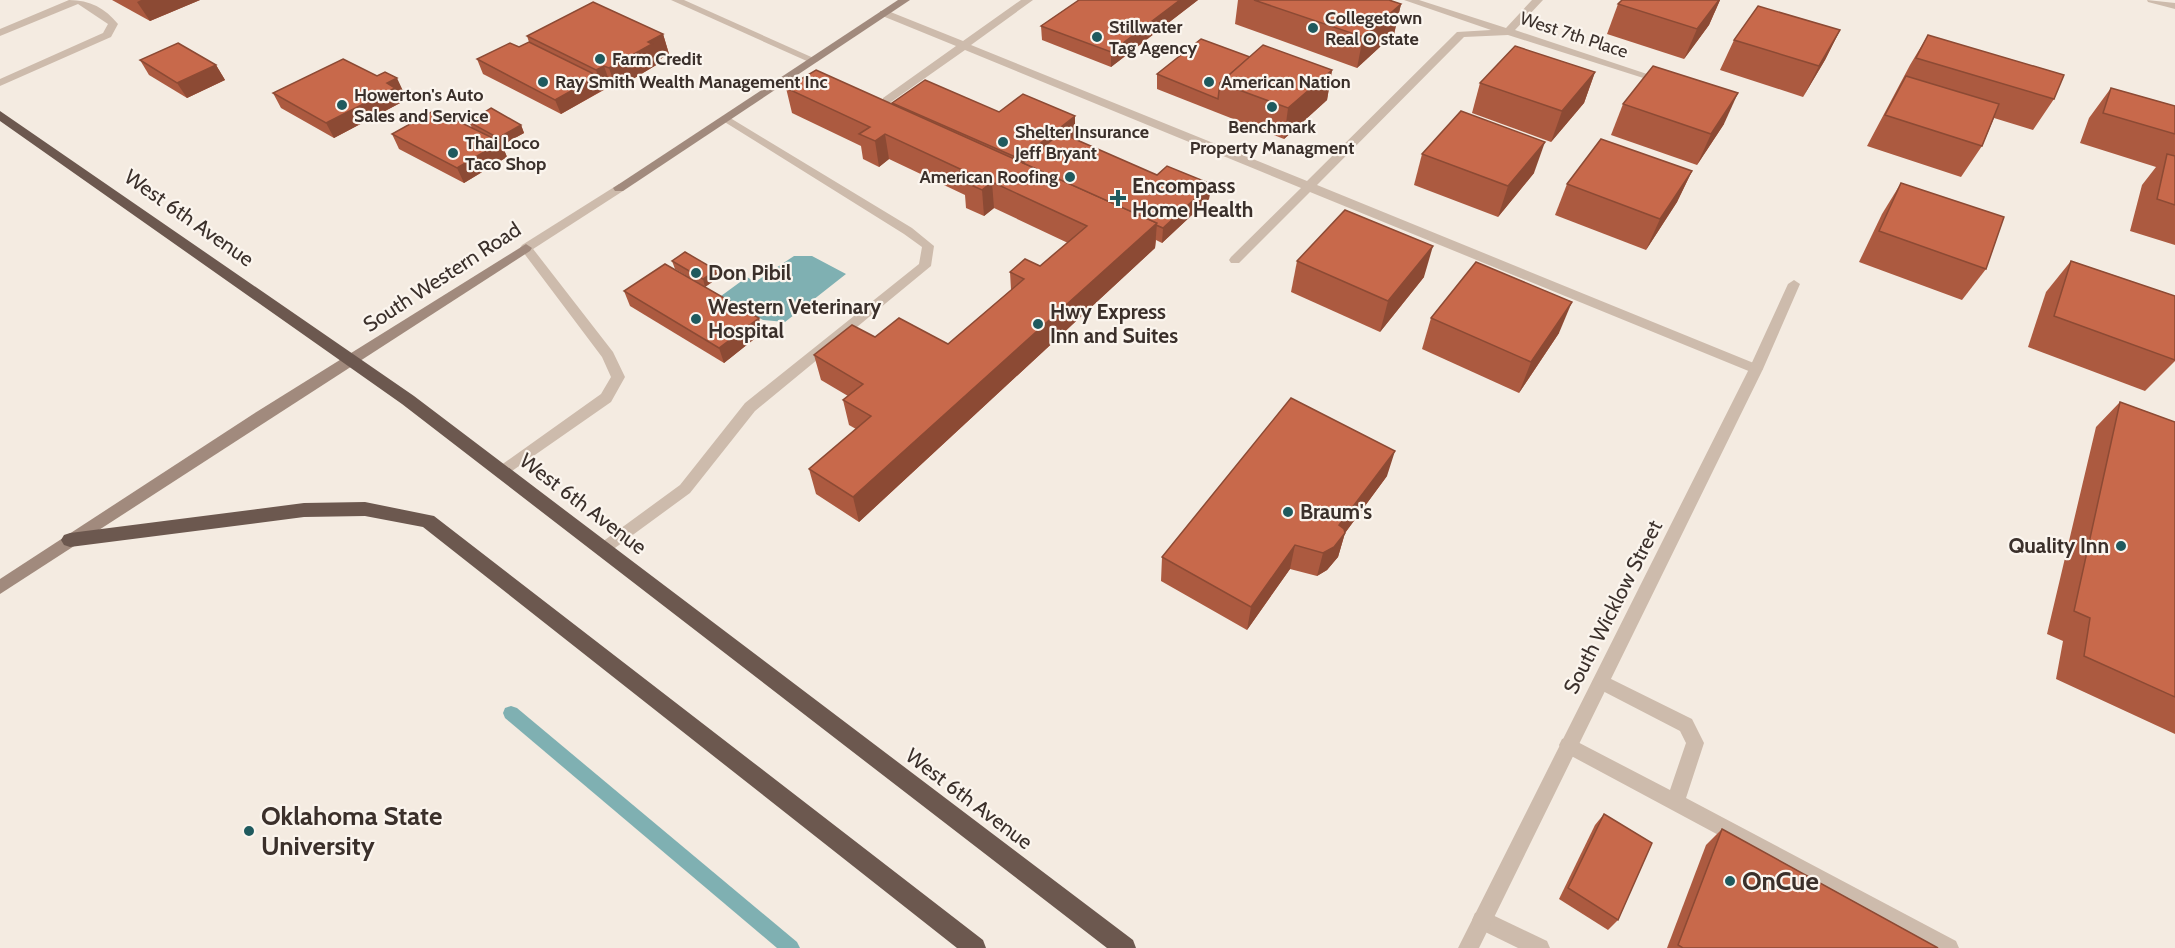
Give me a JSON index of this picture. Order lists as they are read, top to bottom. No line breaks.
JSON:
{"streets":{"highway":["West 6th Avenue"],"main road":["South Western Road"],"street":["West 7th Place","South Wicklow Street"]},"crossings":[["West 6th Avenue","South Western Road"]],"places":{"other":["Collegetown Real O state","Stillwater Tag Agency","Farm Credit","Ray Smith Wealth Management Inc","American Nation","Howerton's Auto Sales and Service","Benchmark Property Managment","Shelter Insurance Jeff Bryant","Thai Loco Taco Shop","American Roofing","Don Pibil","Western Veterinary Hospital","Hwy Express Inn and Suites","Braum's","Quality Inn","Oklahoma State University","OnCue"],"health":["Encompass Home Health"]}}
